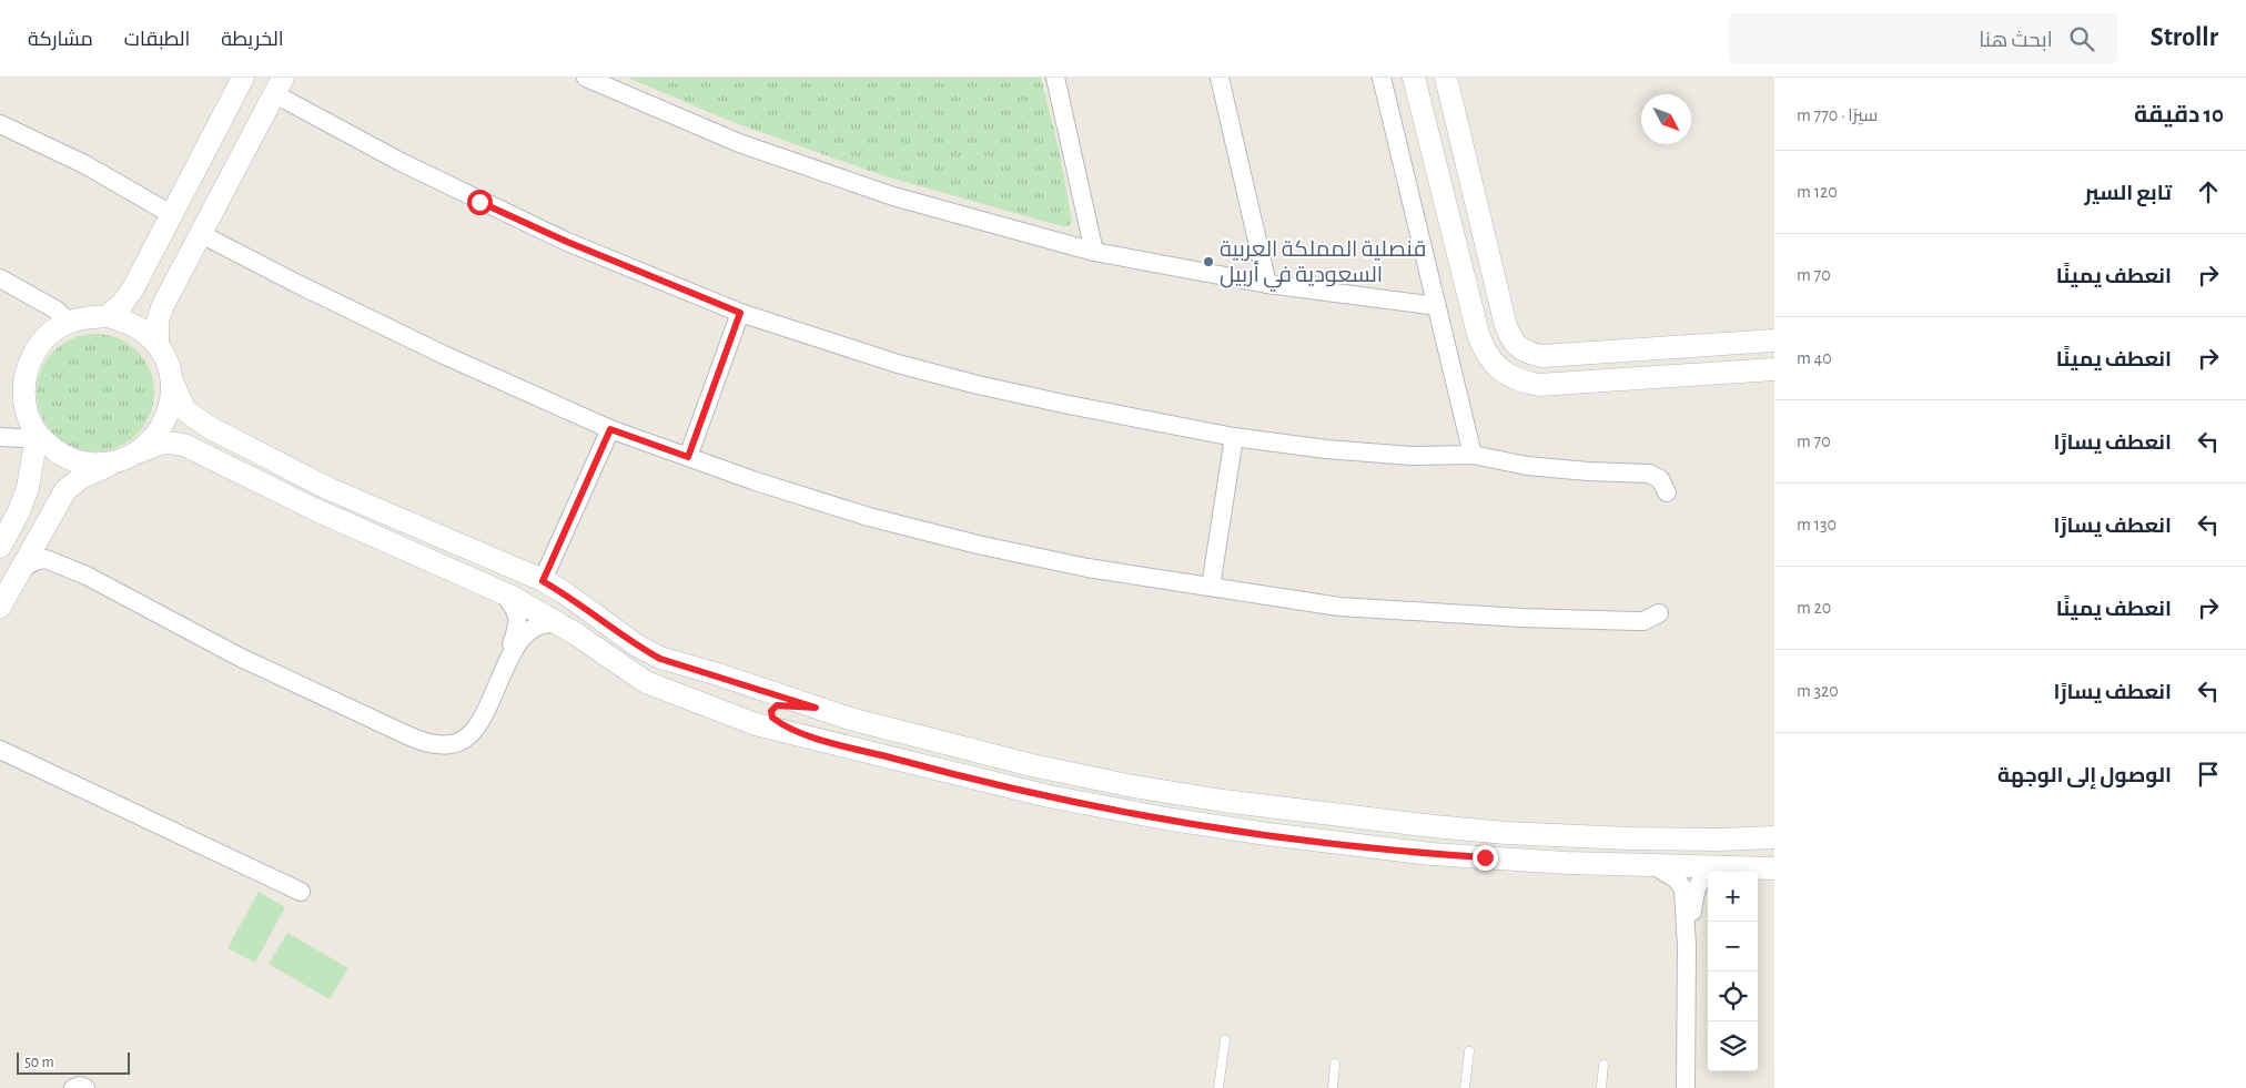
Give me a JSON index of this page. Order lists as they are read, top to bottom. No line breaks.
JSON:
{"places":["قنصلية المملكة العربية السعودية في أربيل"],"scale_bar":"50 m","north":"bottom right","page":{"header":"Strollr","search":"ابحث هنا","nav":["الخريطة","الطبقات","مشاركة"],"heading":["10 دقيقة","سيرًا · 770 m"],"list":[["تابع السير","120 m"],["انعطف يمينًا","70 m"],["انعطف يمينًا","40 m"],["انعطف يسارًا","70 m"],["انعطف يسارًا","130 m"],["انعطف يمينًا","20 m"],["انعطف يسارًا","320 m"],"الوصول إلى الوجهة"],"map_buttons":["+","−"],"scale":"50 m"}}
